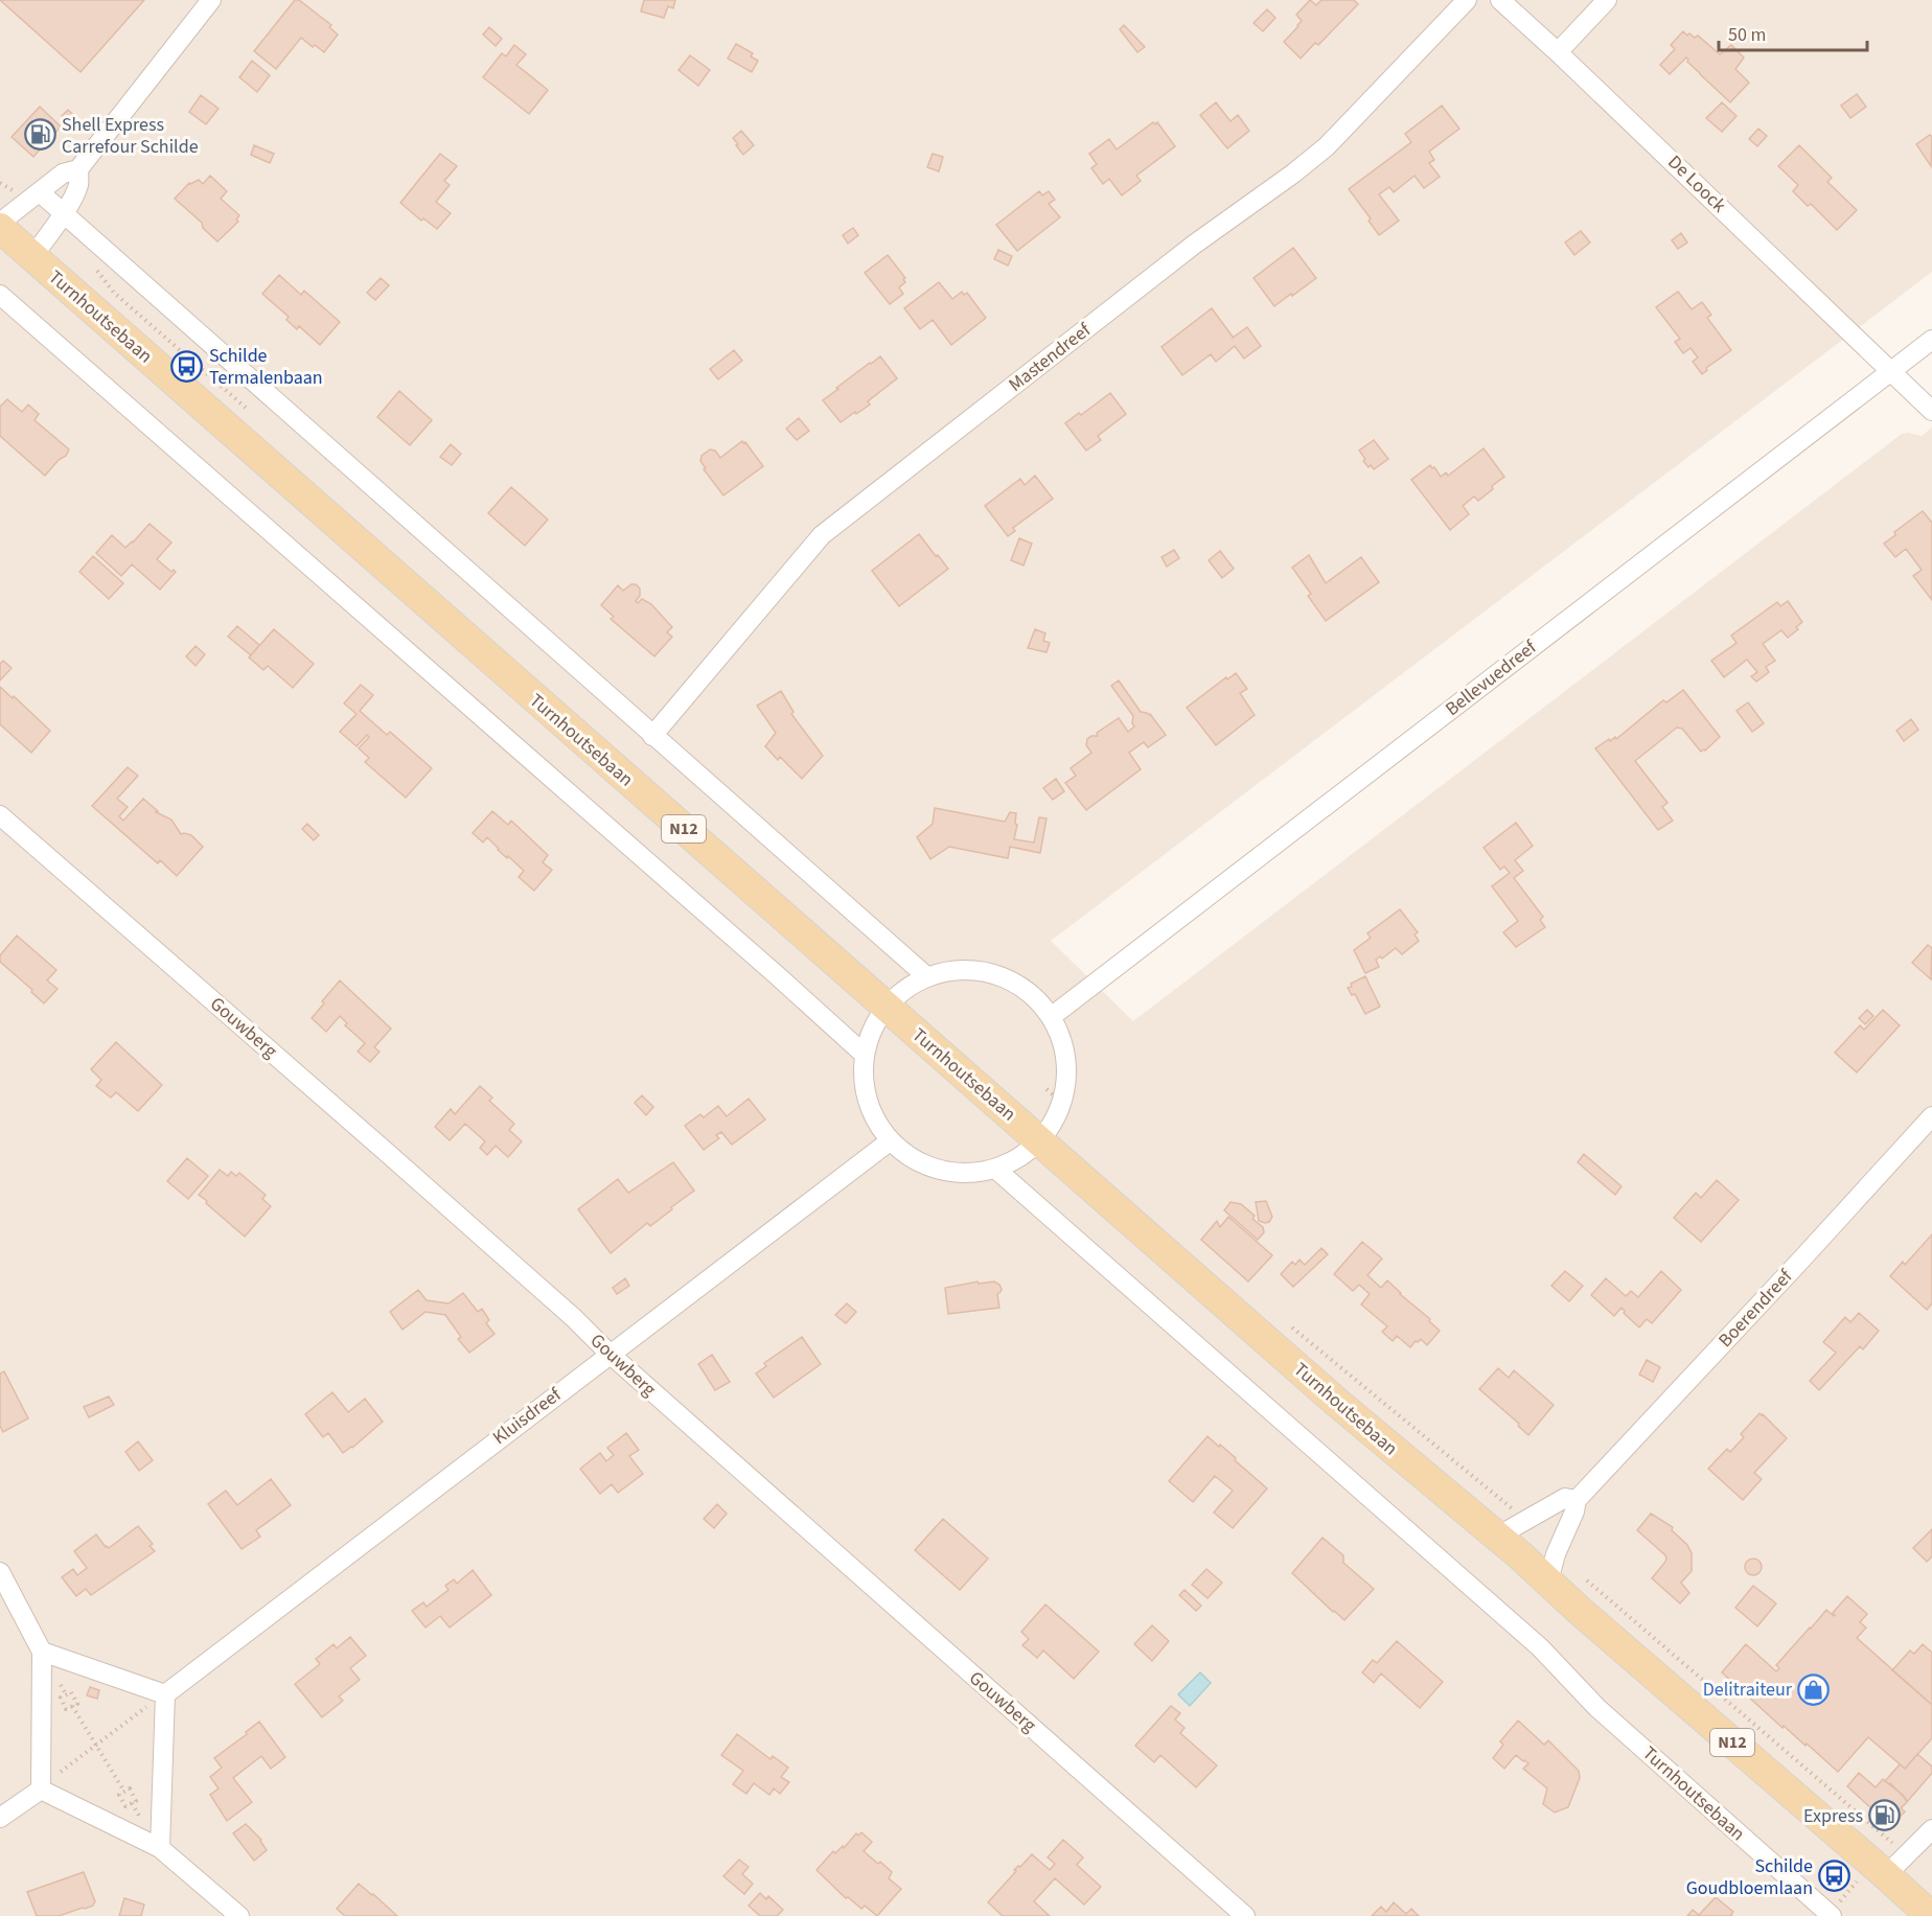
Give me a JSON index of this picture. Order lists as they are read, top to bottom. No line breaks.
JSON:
{"streets":{"main road":["Turnhoutsebaan","N12"],"street":["De Loock","Mastendreef","Bellevuedreef","Gouwberg","Boerendreef","Kluisdreef"]},"crossings":[["De Loock","Bellevuedreef"],["Turnhoutsebaan","Boerendreef"],["Gouwberg","Kluisdreef"]],"places":{"fuel station":["Shell Express Carrefour Schilde","Express"],"bus stop":["Schilde Termalenbaan","Schilde Goudbloemlaan"],"shop":["Delitraiteur"]},"scale_bar":"50 m"}
